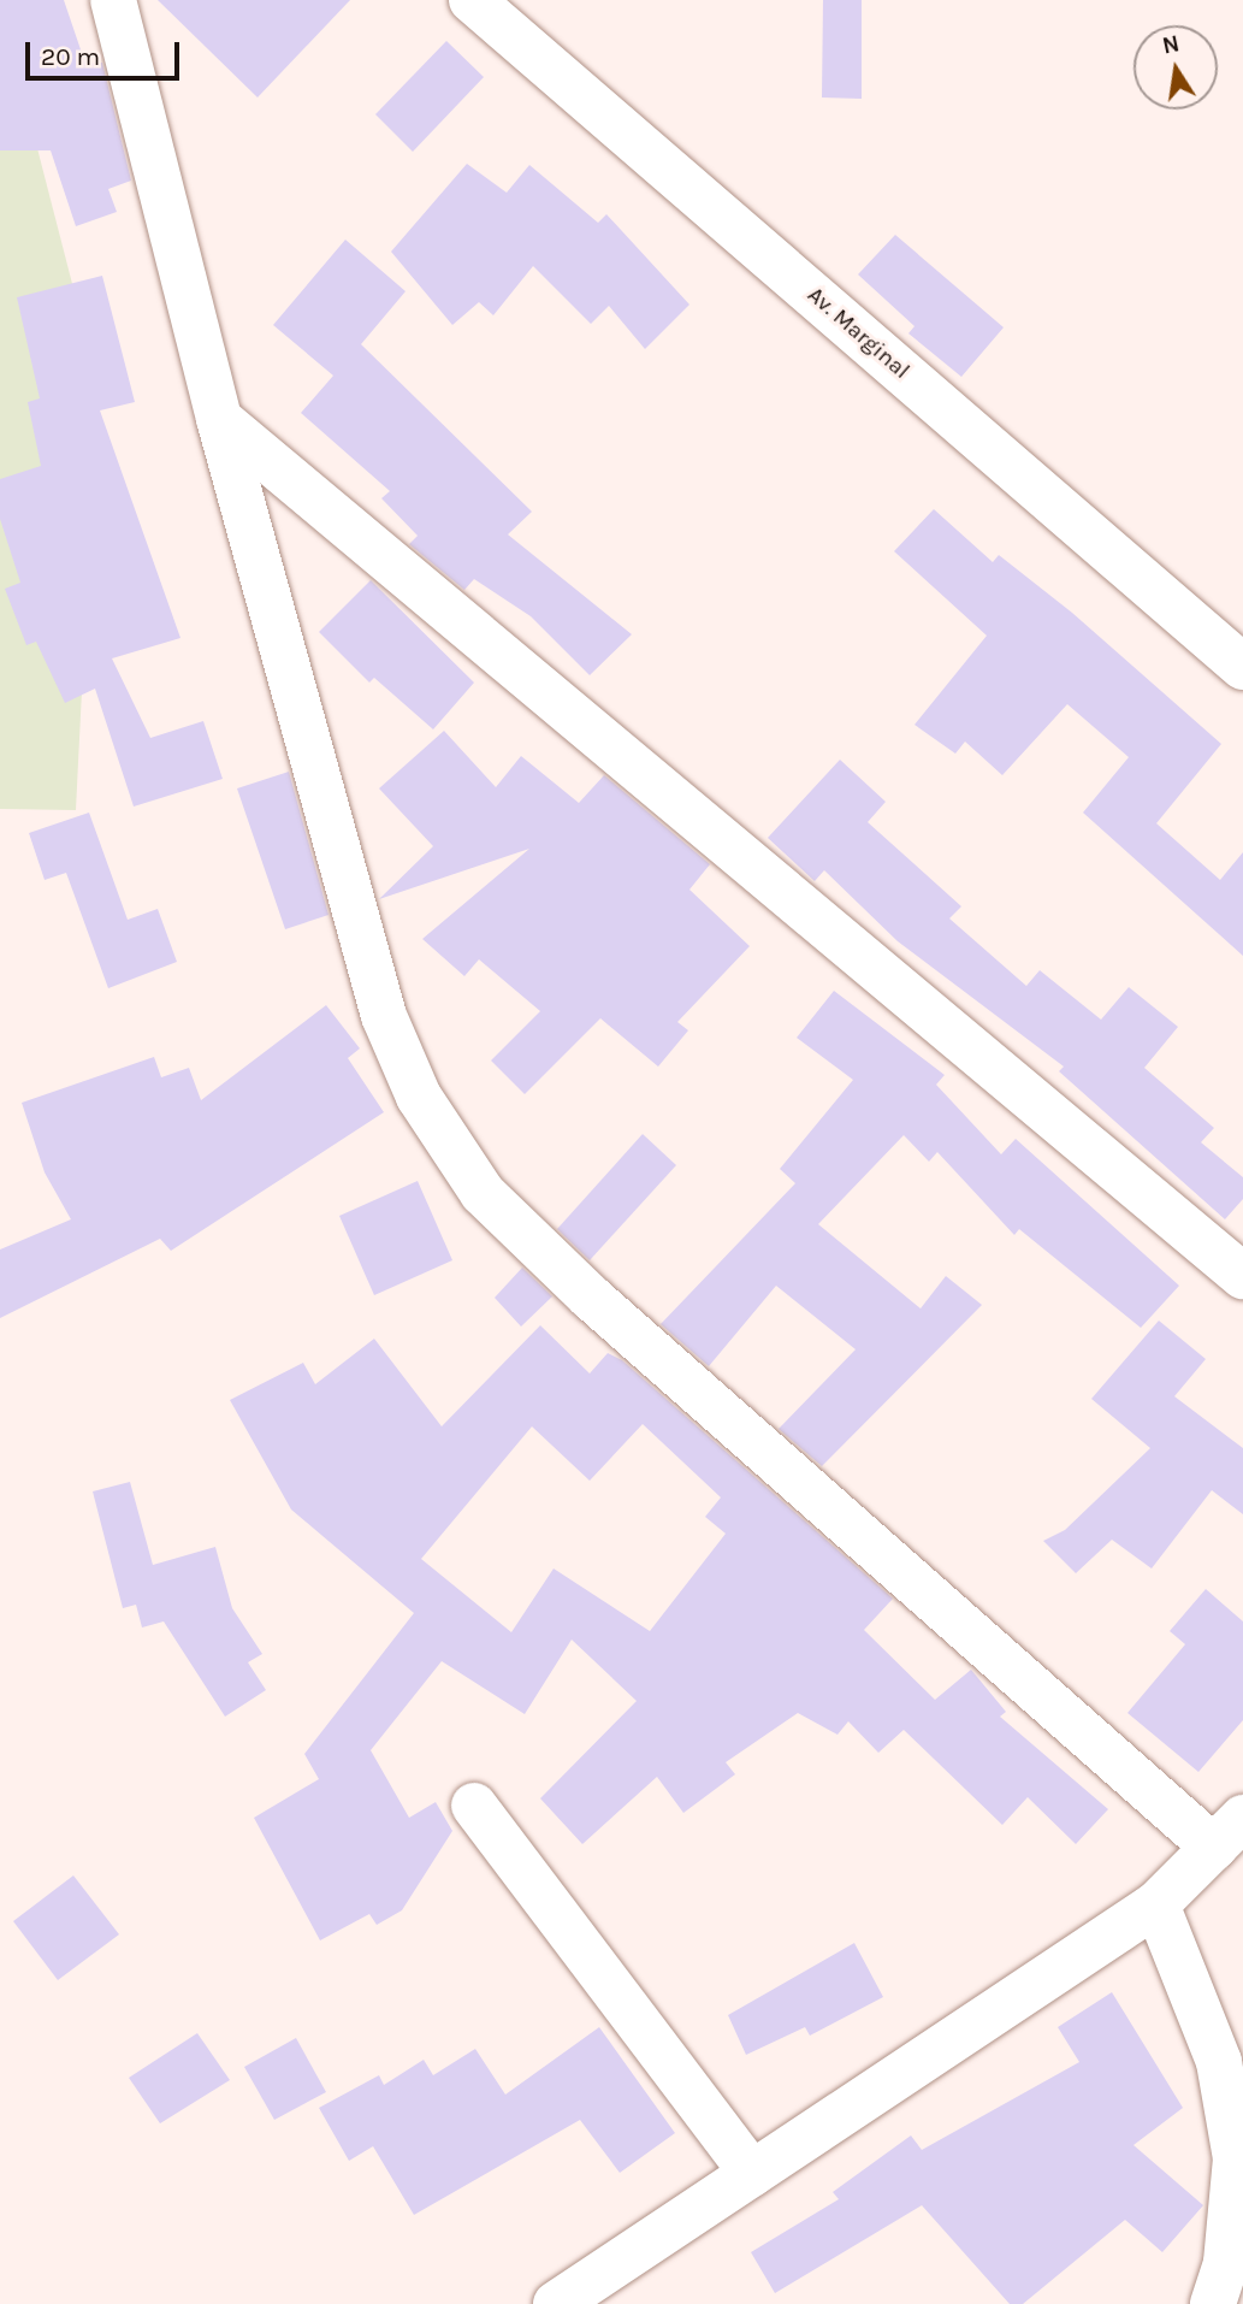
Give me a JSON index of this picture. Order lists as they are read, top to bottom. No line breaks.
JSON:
{"streets":{"street":["Av. Marginal"]},"scale_bar":"20 m","north":"top"}
